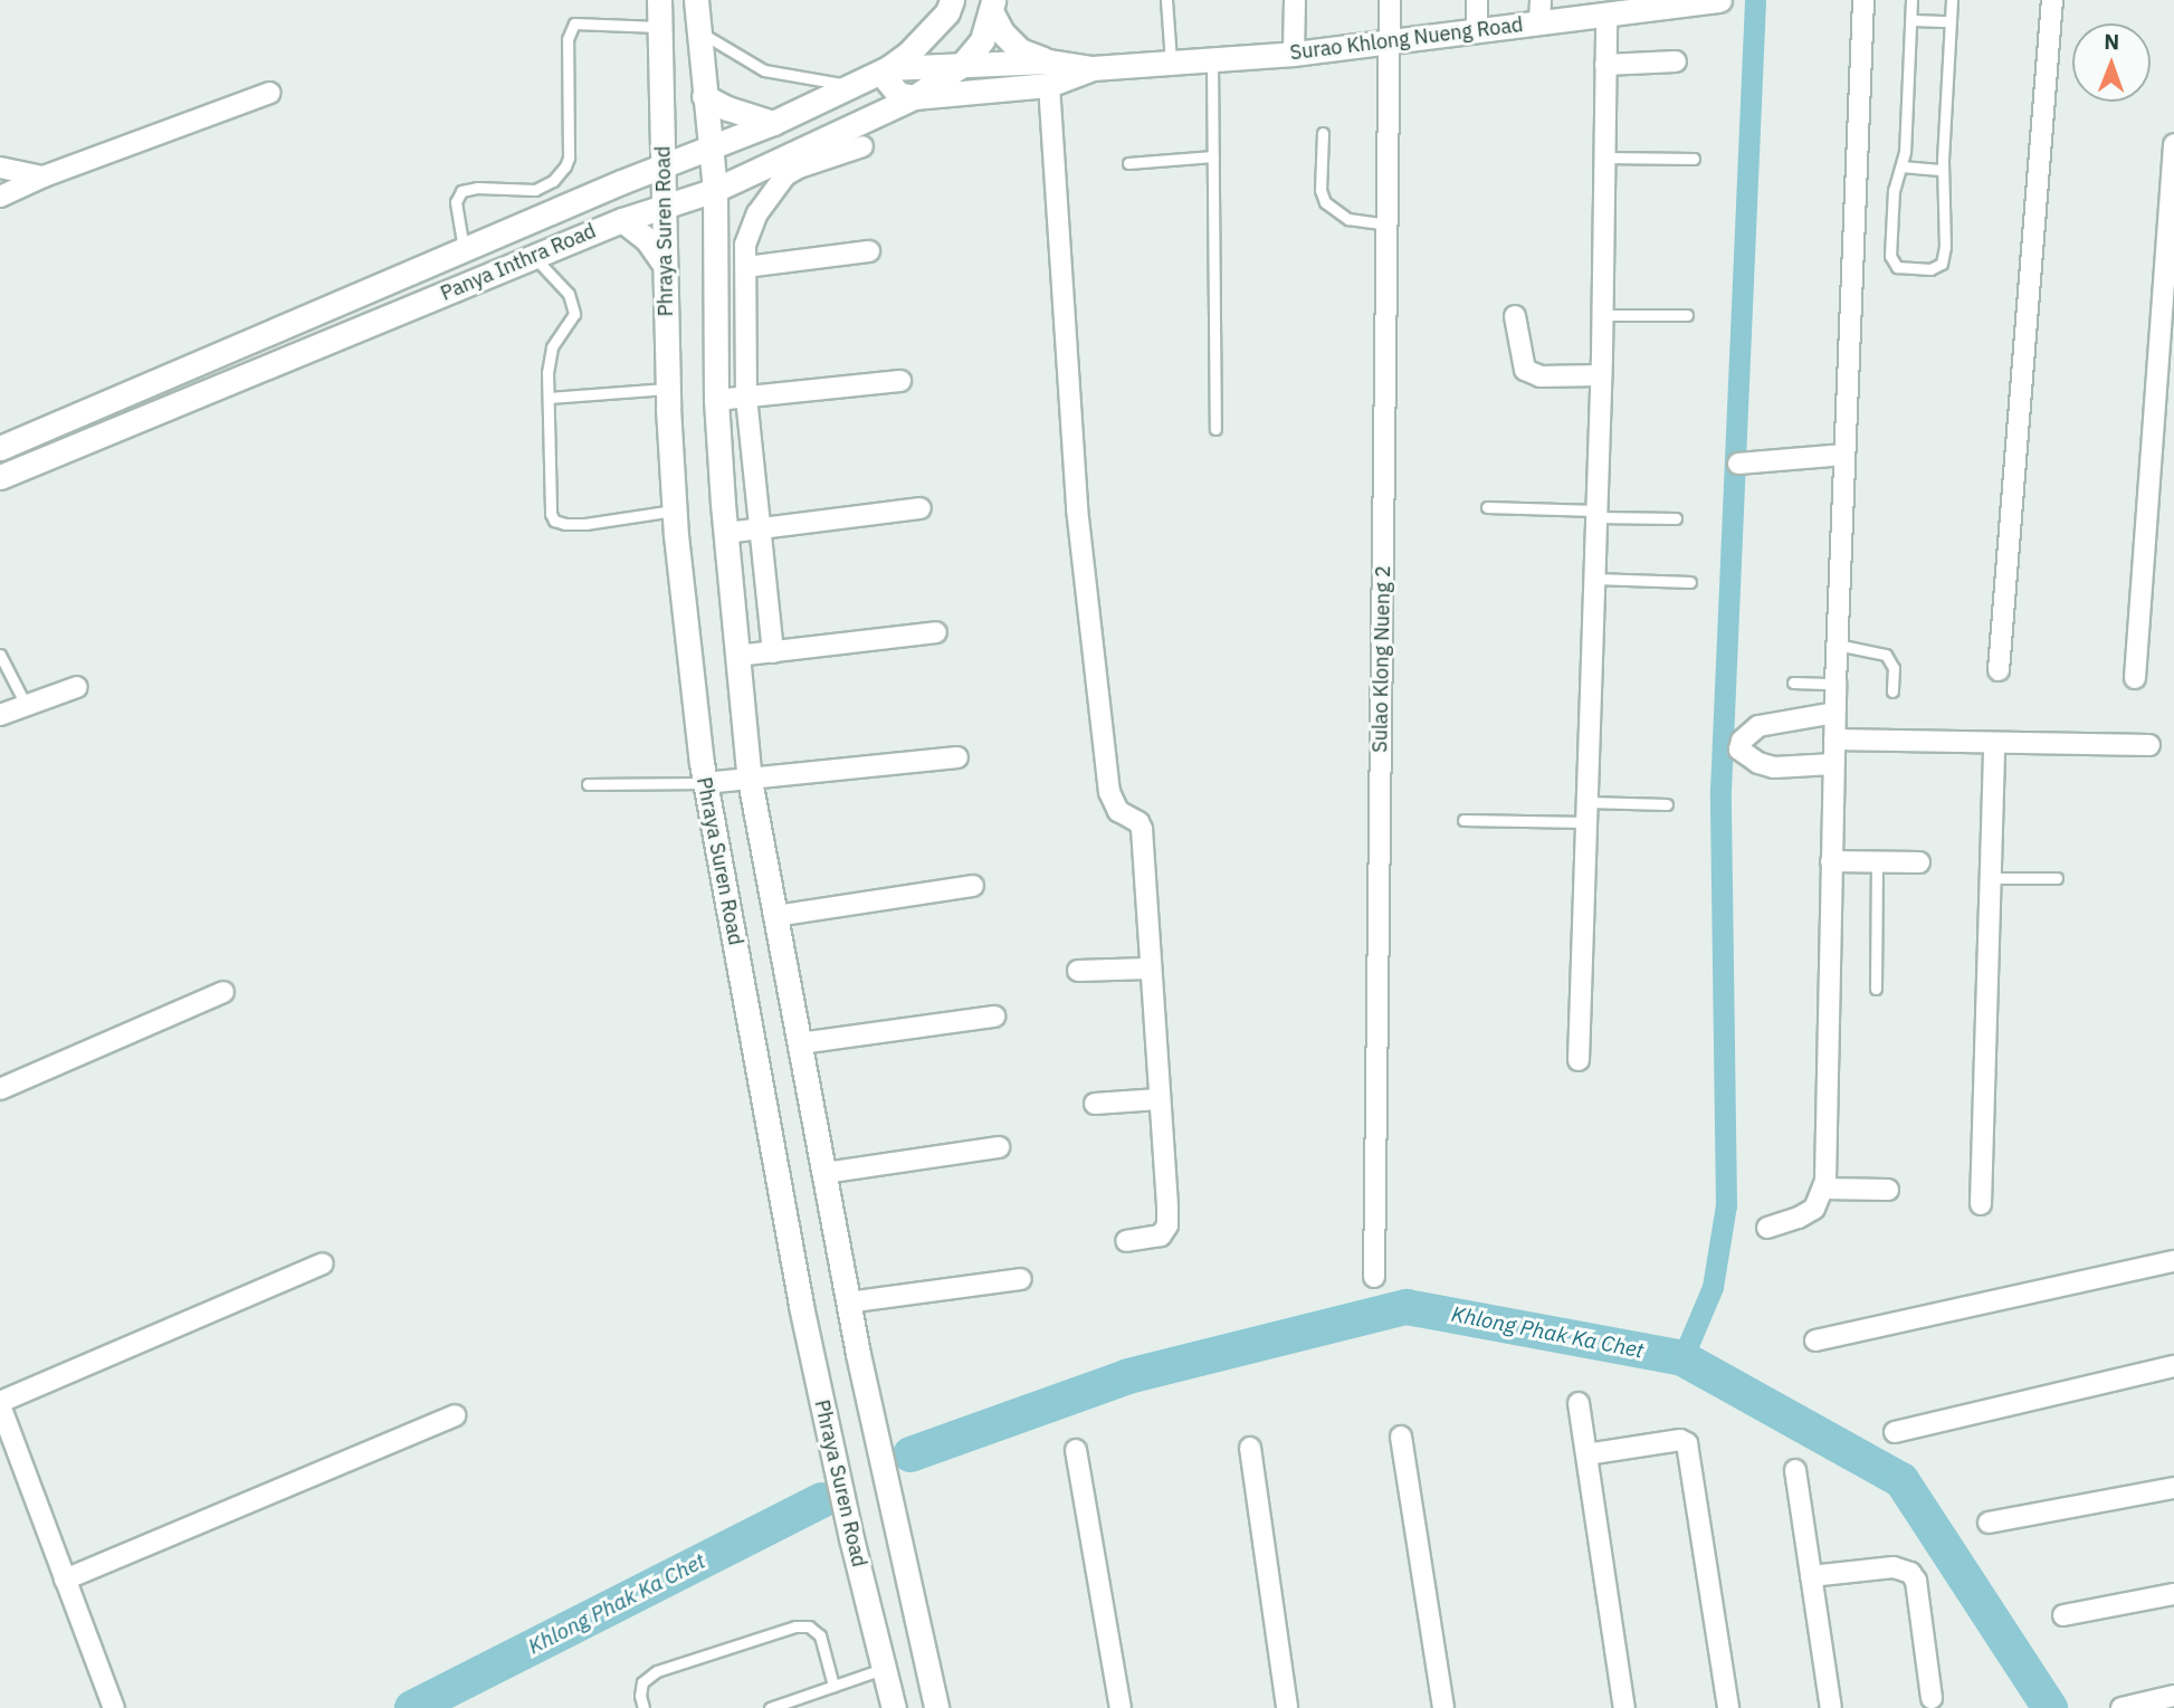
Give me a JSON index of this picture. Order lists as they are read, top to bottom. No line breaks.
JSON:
{"streets":{"street":["Surao Khlong Nueng Road","Phraya Suren Road","Panya Inthra Road","Sulao Klong Nueng 2"]},"crossings":[["Surao Khlong Nueng Road","Panya Inthra Road"],["Surao Khlong Nueng Road","Sulao Klong Nueng 2"],["Phraya Suren Road","Panya Inthra Road"]],"water":["Khlong Phak Ka Chet"],"north":"top"}
